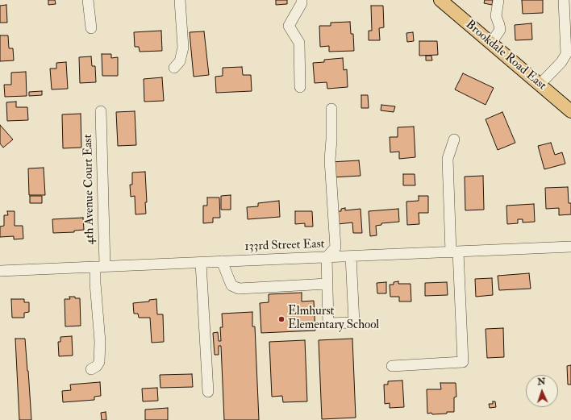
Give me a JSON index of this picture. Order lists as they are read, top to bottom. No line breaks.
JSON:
{"streets":{"main road":["Brookdale Road East"],"street":["4th Avenue Court East","133rd Street East"]},"crossings":[["4th Avenue Court East","133rd Street East"]],"places":["Elmhurst Elementary School"],"north":"top"}
